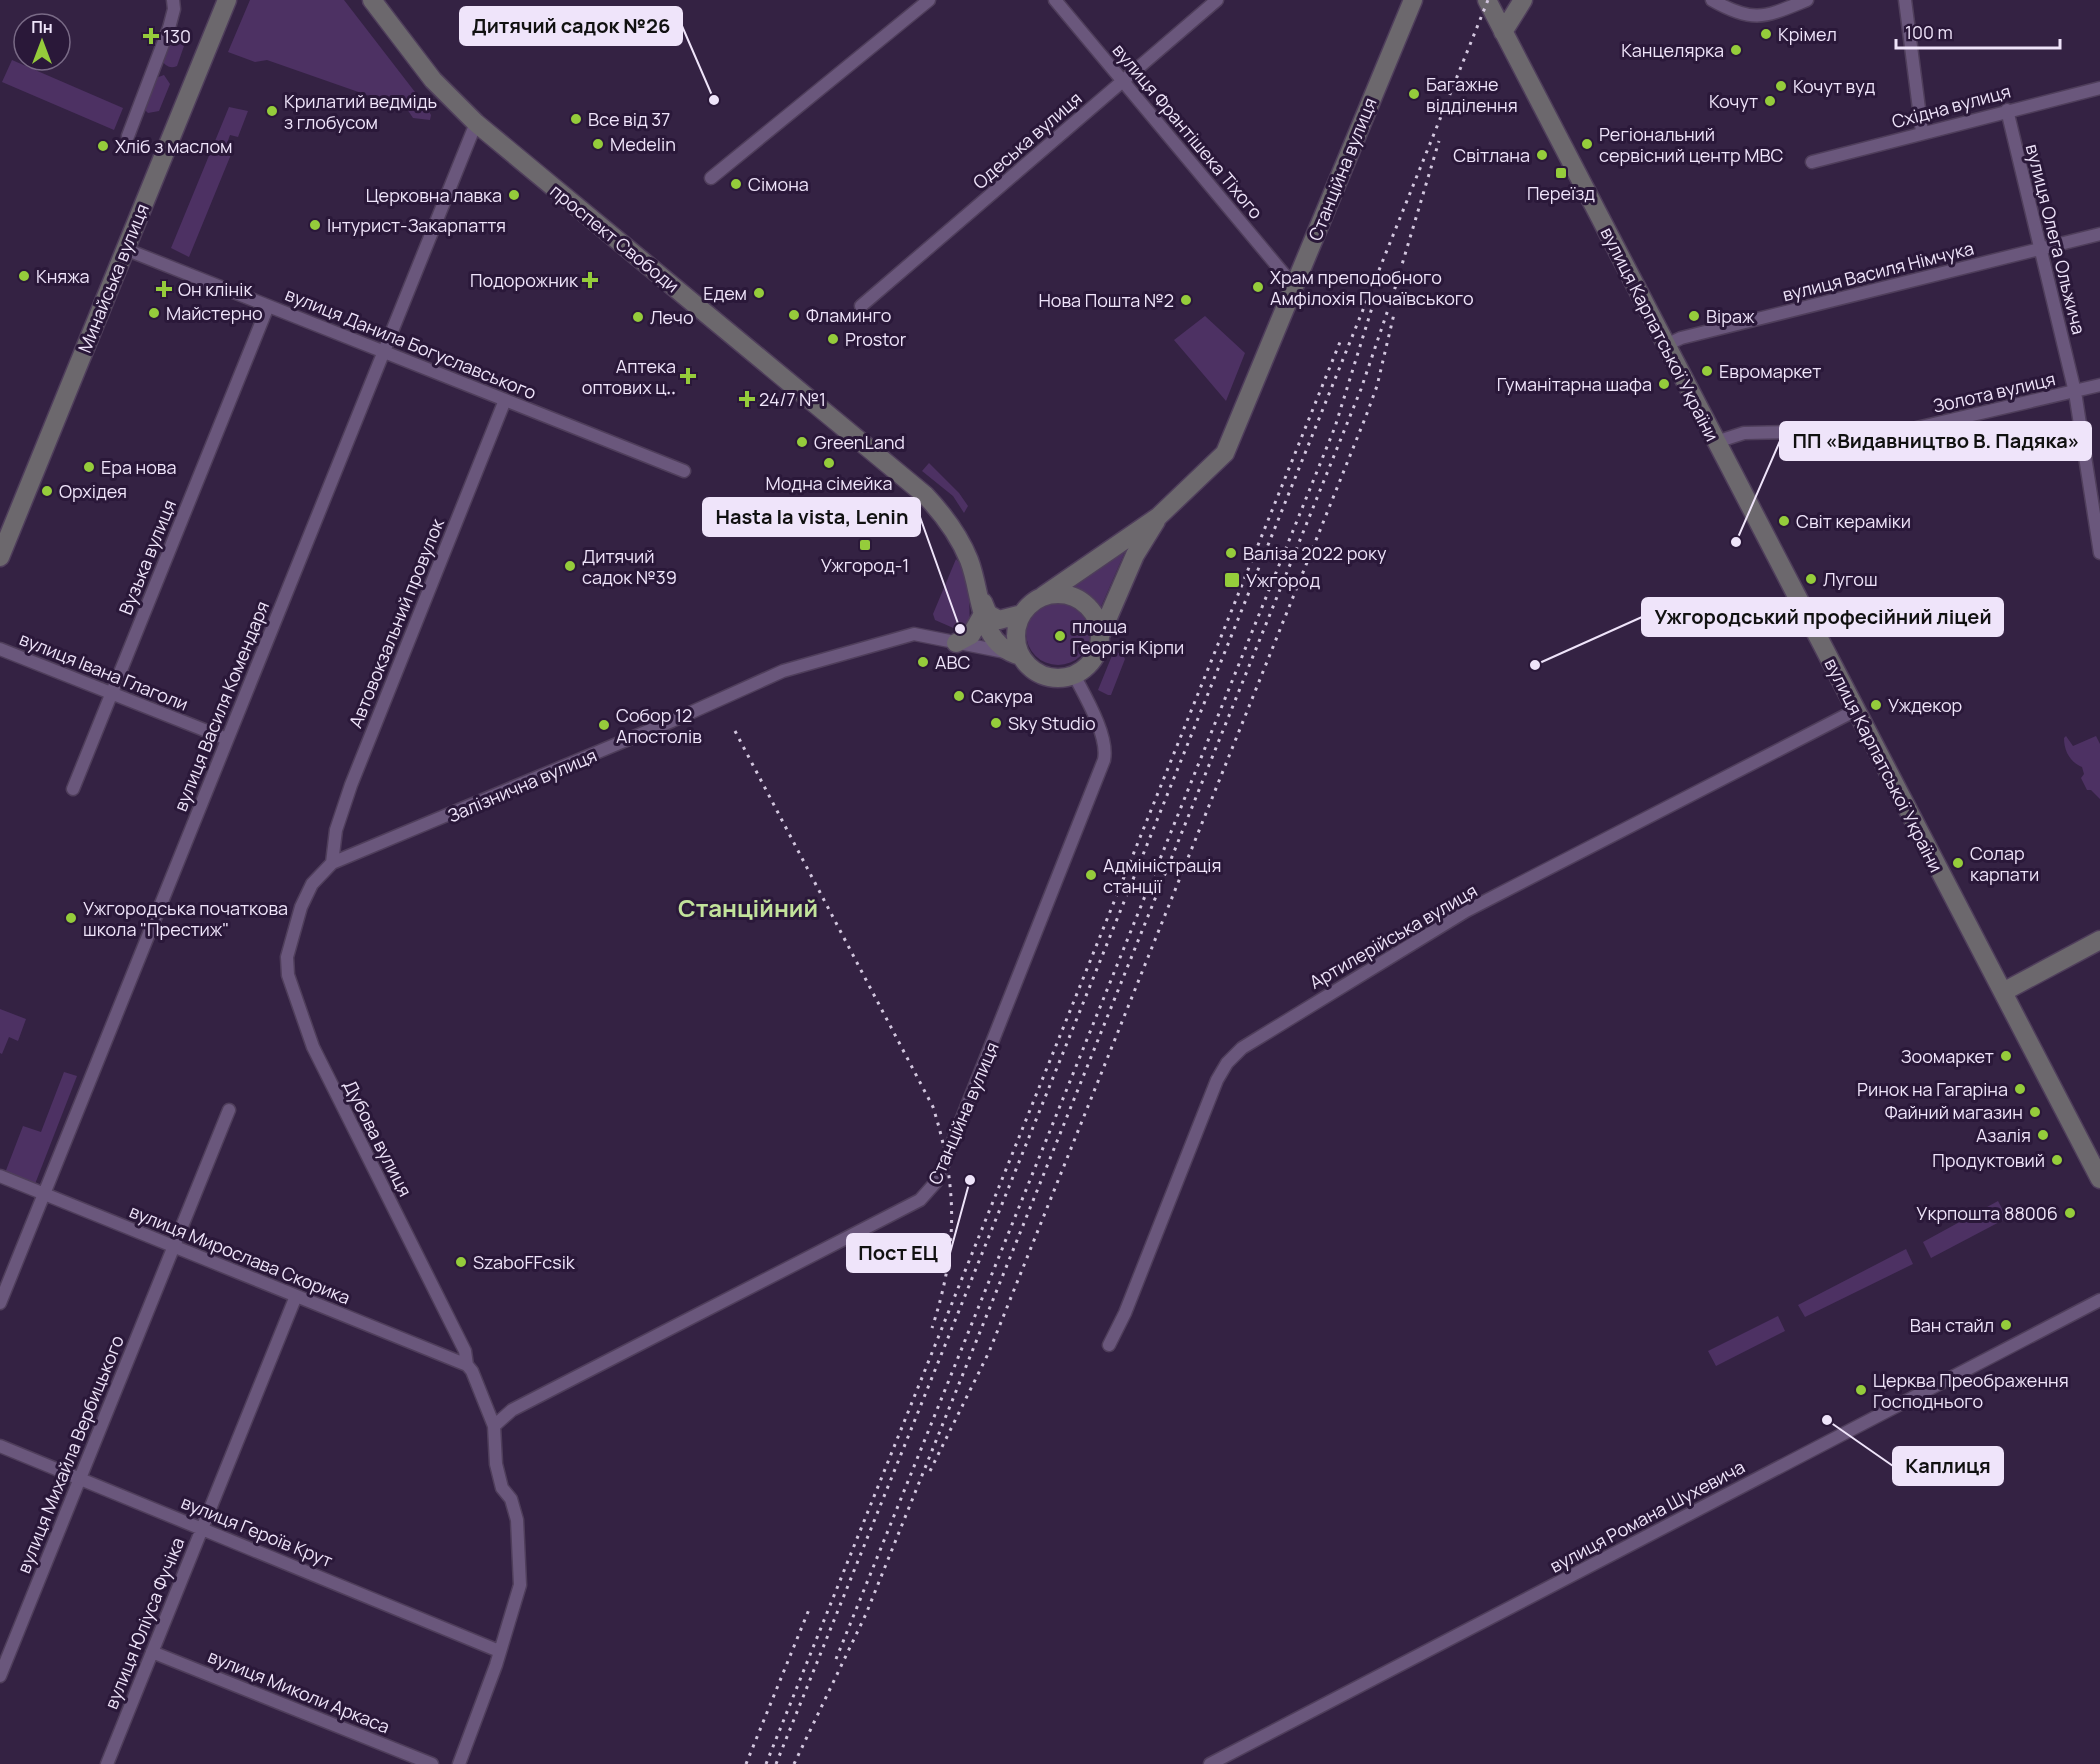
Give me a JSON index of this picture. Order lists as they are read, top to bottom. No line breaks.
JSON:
{"streets":{"main road":["Станційна вулиця","проспект Свободи","Минайська вулиця","вулиця Карпатської України"],"street":["Східна вулиця","вулиця Франтішека Тіхого","Одеська вулиця","вулиця Олега Ольжича","вулиця Василя Німчука","вулиця Данила Богуславського","Золота вулиця","Вузька вулиця","Автовокзальний провулок","вулиця Івана Глаголи","вулиця Василя Комендаря","Залізнична вулиця","Артилерійська вулиця","Дубова вулиця","вулиця Мирослава Скорика","вулиця Михайла Вербицького","вулиця Романа Шухевича","вулиця Героїв Крут","вулиця Юліуса Фучіка","вулиця Миколи Аркаса"]},"crossings":[["Східна вулиця","вулиця Олега Ольжича"],["вулиця Франтішека Тіхого","Одеська вулиця"],["вулиця Франтішека Тіхого","Станційна вулиця"],["Станційна вулиця","проспект Свободи"],["Станційна вулиця","Залізнична вулиця"],["Станційна вулиця","Дубова вулиця"],["проспект Свободи","вулиця Василя Комендаря"],["проспект Свободи","Залізнична вулиця"],["вулиця Олега Ольжича","вулиця Василя Німчука"],["вулиця Олега Ольжича","Золота вулиця"],["вулиця Василя Німчука","вулиця Карпатської України"],["Минайська вулиця","вулиця Данила Богуславського"],["вулиця Карпатської України","Золота вулиця"],["вулиця Карпатської України","Артилерійська вулиця"],["вулиця Данила Богуславського","Вузька вулиця"],["вулиця Данила Богуславського","Автовокзальний провулок"],["вулиця Данила Богуславського","вулиця Василя Комендаря"],["Вузька вулиця","вулиця Івана Глаголи"],["Автовокзальний провулок","Залізнична вулиця"],["Автовокзальний провулок","Дубова вулиця"],["вулиця Івана Глаголи","вулиця Василя Комендаря"],["вулиця Василя Комендаря","вулиця Мирослава Скорика"],["Залізнична вулиця","Дубова вулиця"],["Дубова вулиця","вулиця Мирослава Скорика"],["Дубова вулиця","вулиця Героїв Крут"],["вулиця Мирослава Скорика","вулиця Михайла Вербицького"],["вулиця Мирослава Скорика","вулиця Юліуса Фучіка"],["вулиця Михайла Вербицького","вулиця Героїв Крут"],["вулиця Героїв Крут","вулиця Юліуса Фучіка"],["вулиця Юліуса Фучіка","вулиця Миколи Аркаса"]],"districts":["Станційний"],"places":{"other":["Крімел","Канцелярка","Кочут вуд","Багажне відділення","Дитячий садок №26","Кочут","Крилатий ведмідь з глобусом","Все від 37","Medelin","Регіональний сервісний центр МВС","Хліб з маслом","Світлана","Сімона","Церковна лавка","Інтурист-Закарпаття","Княжа","Храм преподобного Амфілохія Почаївського","Едем","Нова Пошта №2","Майстерно","Фламинго","Віраж","Лечо","Prostor","Евромаркет","Гуманітарна шафа","GreenLand","Модна сімейка","Ера нова","Орхідея","Світ кераміки","ПП «Видавництво В. Падяка»","Валіза 2022 року","Дитячий садок №39","Лугош","Hasta la vista, Lenin","площа Георгія Кірпи","ABC","Ужгородський професійний ліцей","Сакура","Уждекор","Sky Studio","Собор 12 Апостолів","Солар карпати","Адміністрація станції","Ужгородська початкова школа \"Престиж\"","Зоомаркет","Ринок на Гагаріна","Файний магазин","Азалія","Продуктовий","Пост ЕЦ","Укрпошта 88006","SzaboFFcsik","Ван стайл","Церква Преображення Господнього","Каплиця"],"health":["130","Подорожник","Он клінік","Аптека оптових ц‥","24/7 №1"],"transit":["Переїзд","Ужгород-1","Ужгород"]},"scale_bar":"100 m","north":"top"}
